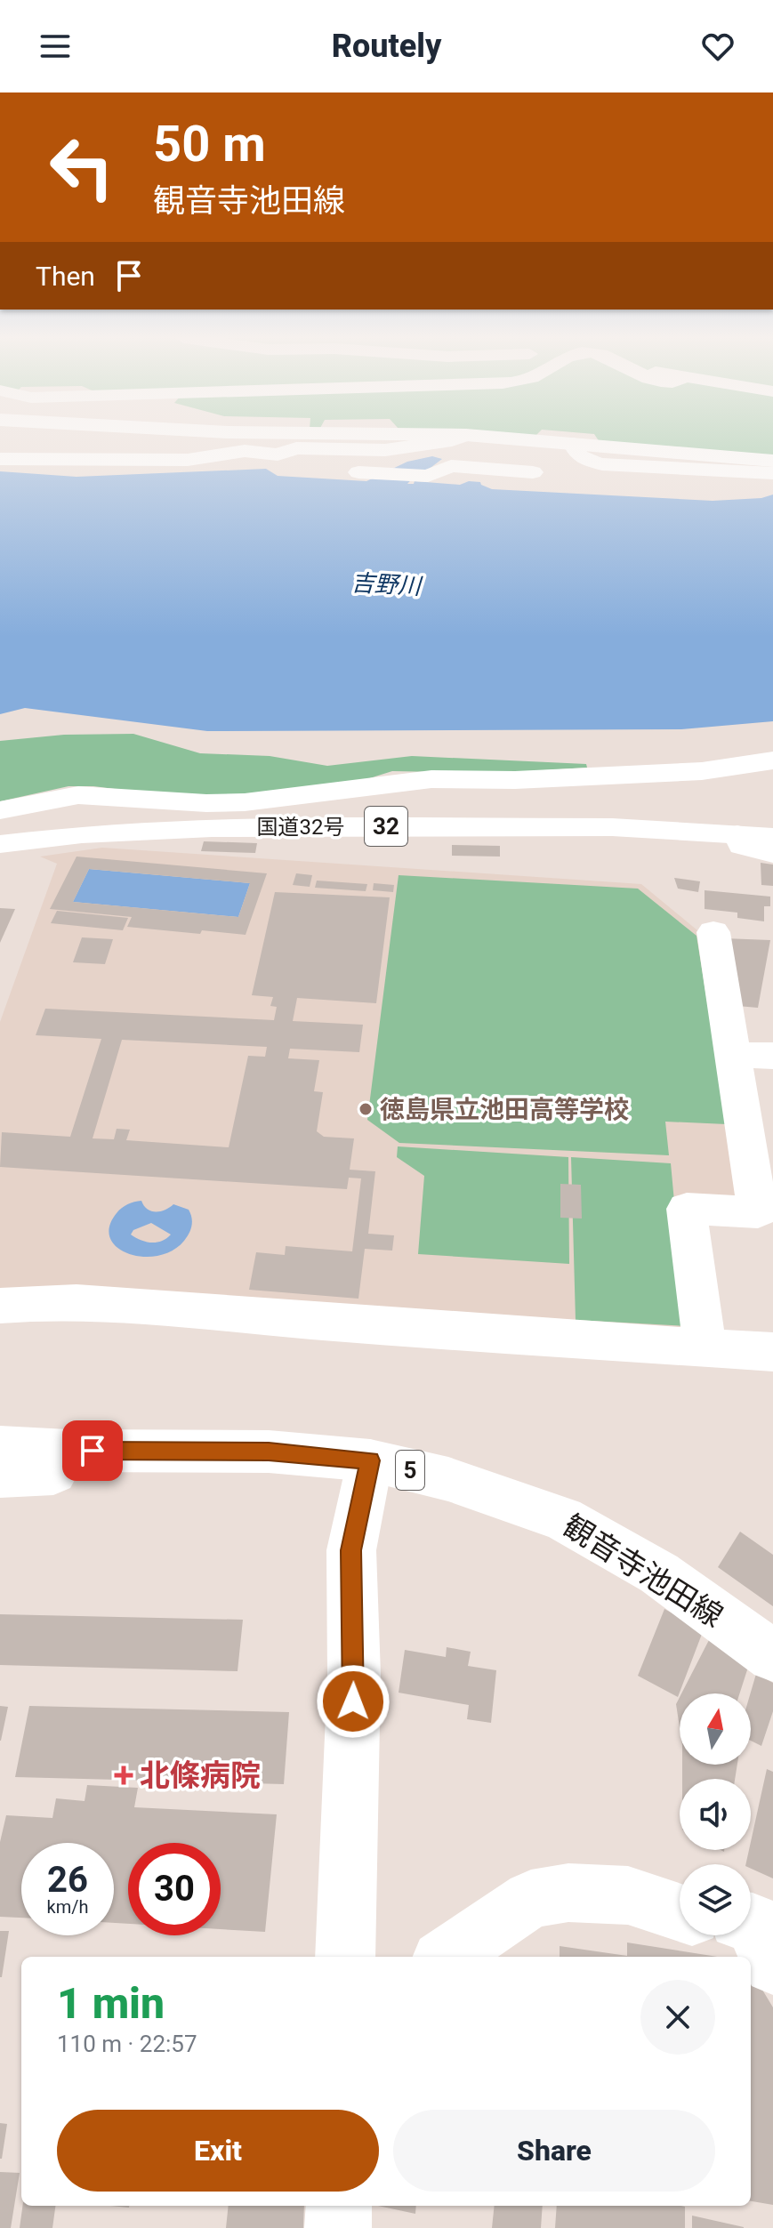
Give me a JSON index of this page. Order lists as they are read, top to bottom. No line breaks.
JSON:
{"streets":{"main road":["32","国道32号","5","観音寺池田線"]},"water":["吉野川"],"places":{"other":["徳島県立池田高等学校"],"health":["北條病院"]},"north":"top","page":{"header":"Routely","turn":["50 m","観音寺池田線"],"then":"Then","speed":"26 km/h","limit":"30","heading":["1 min","110 m · 22:57"],"buttons":["Exit","Share"]}}
